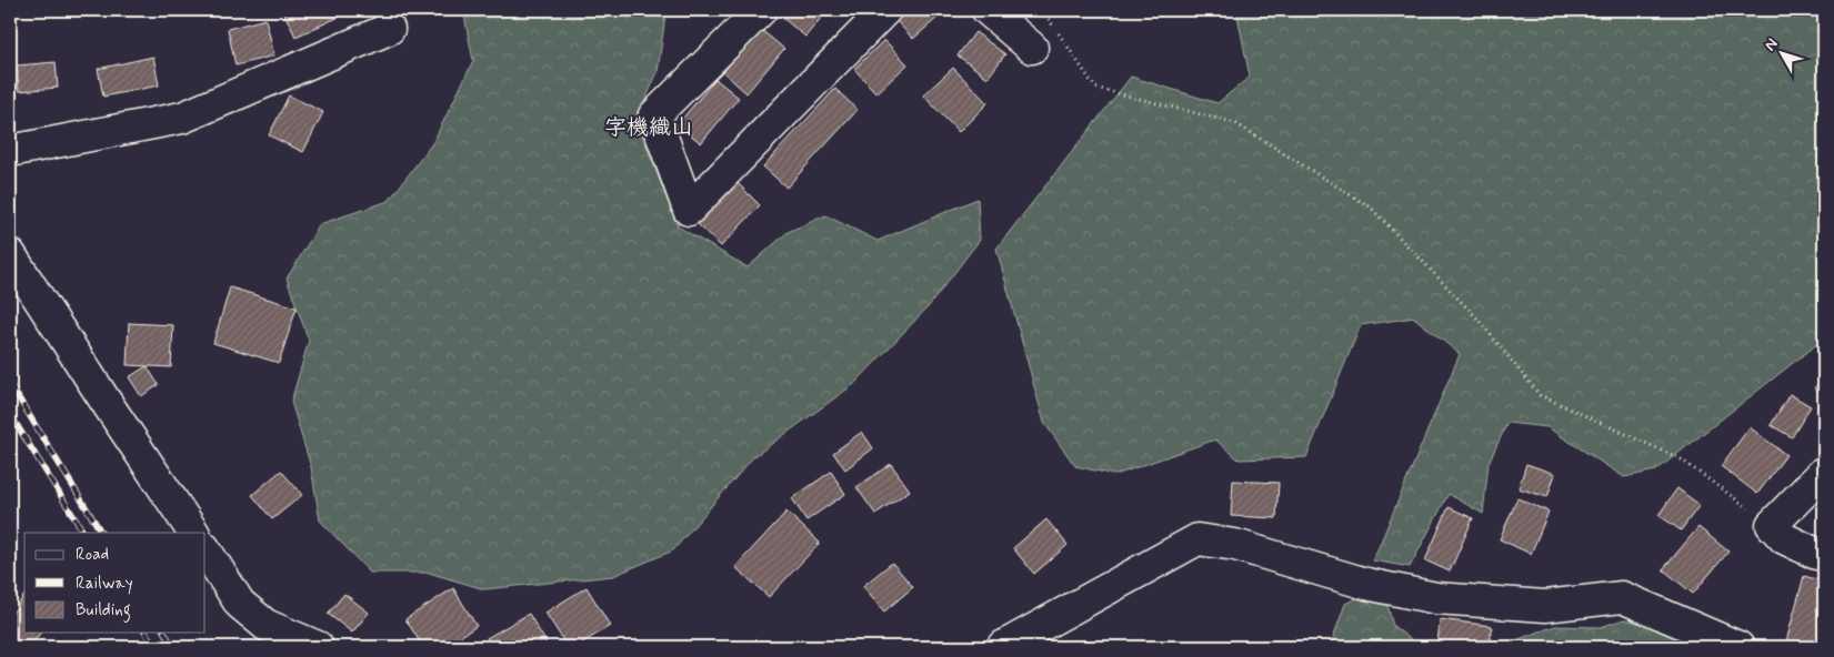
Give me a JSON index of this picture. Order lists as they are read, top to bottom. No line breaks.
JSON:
{"districts":["字機織山"],"legend":["Road","Railway","Building"],"north":"top left"}
